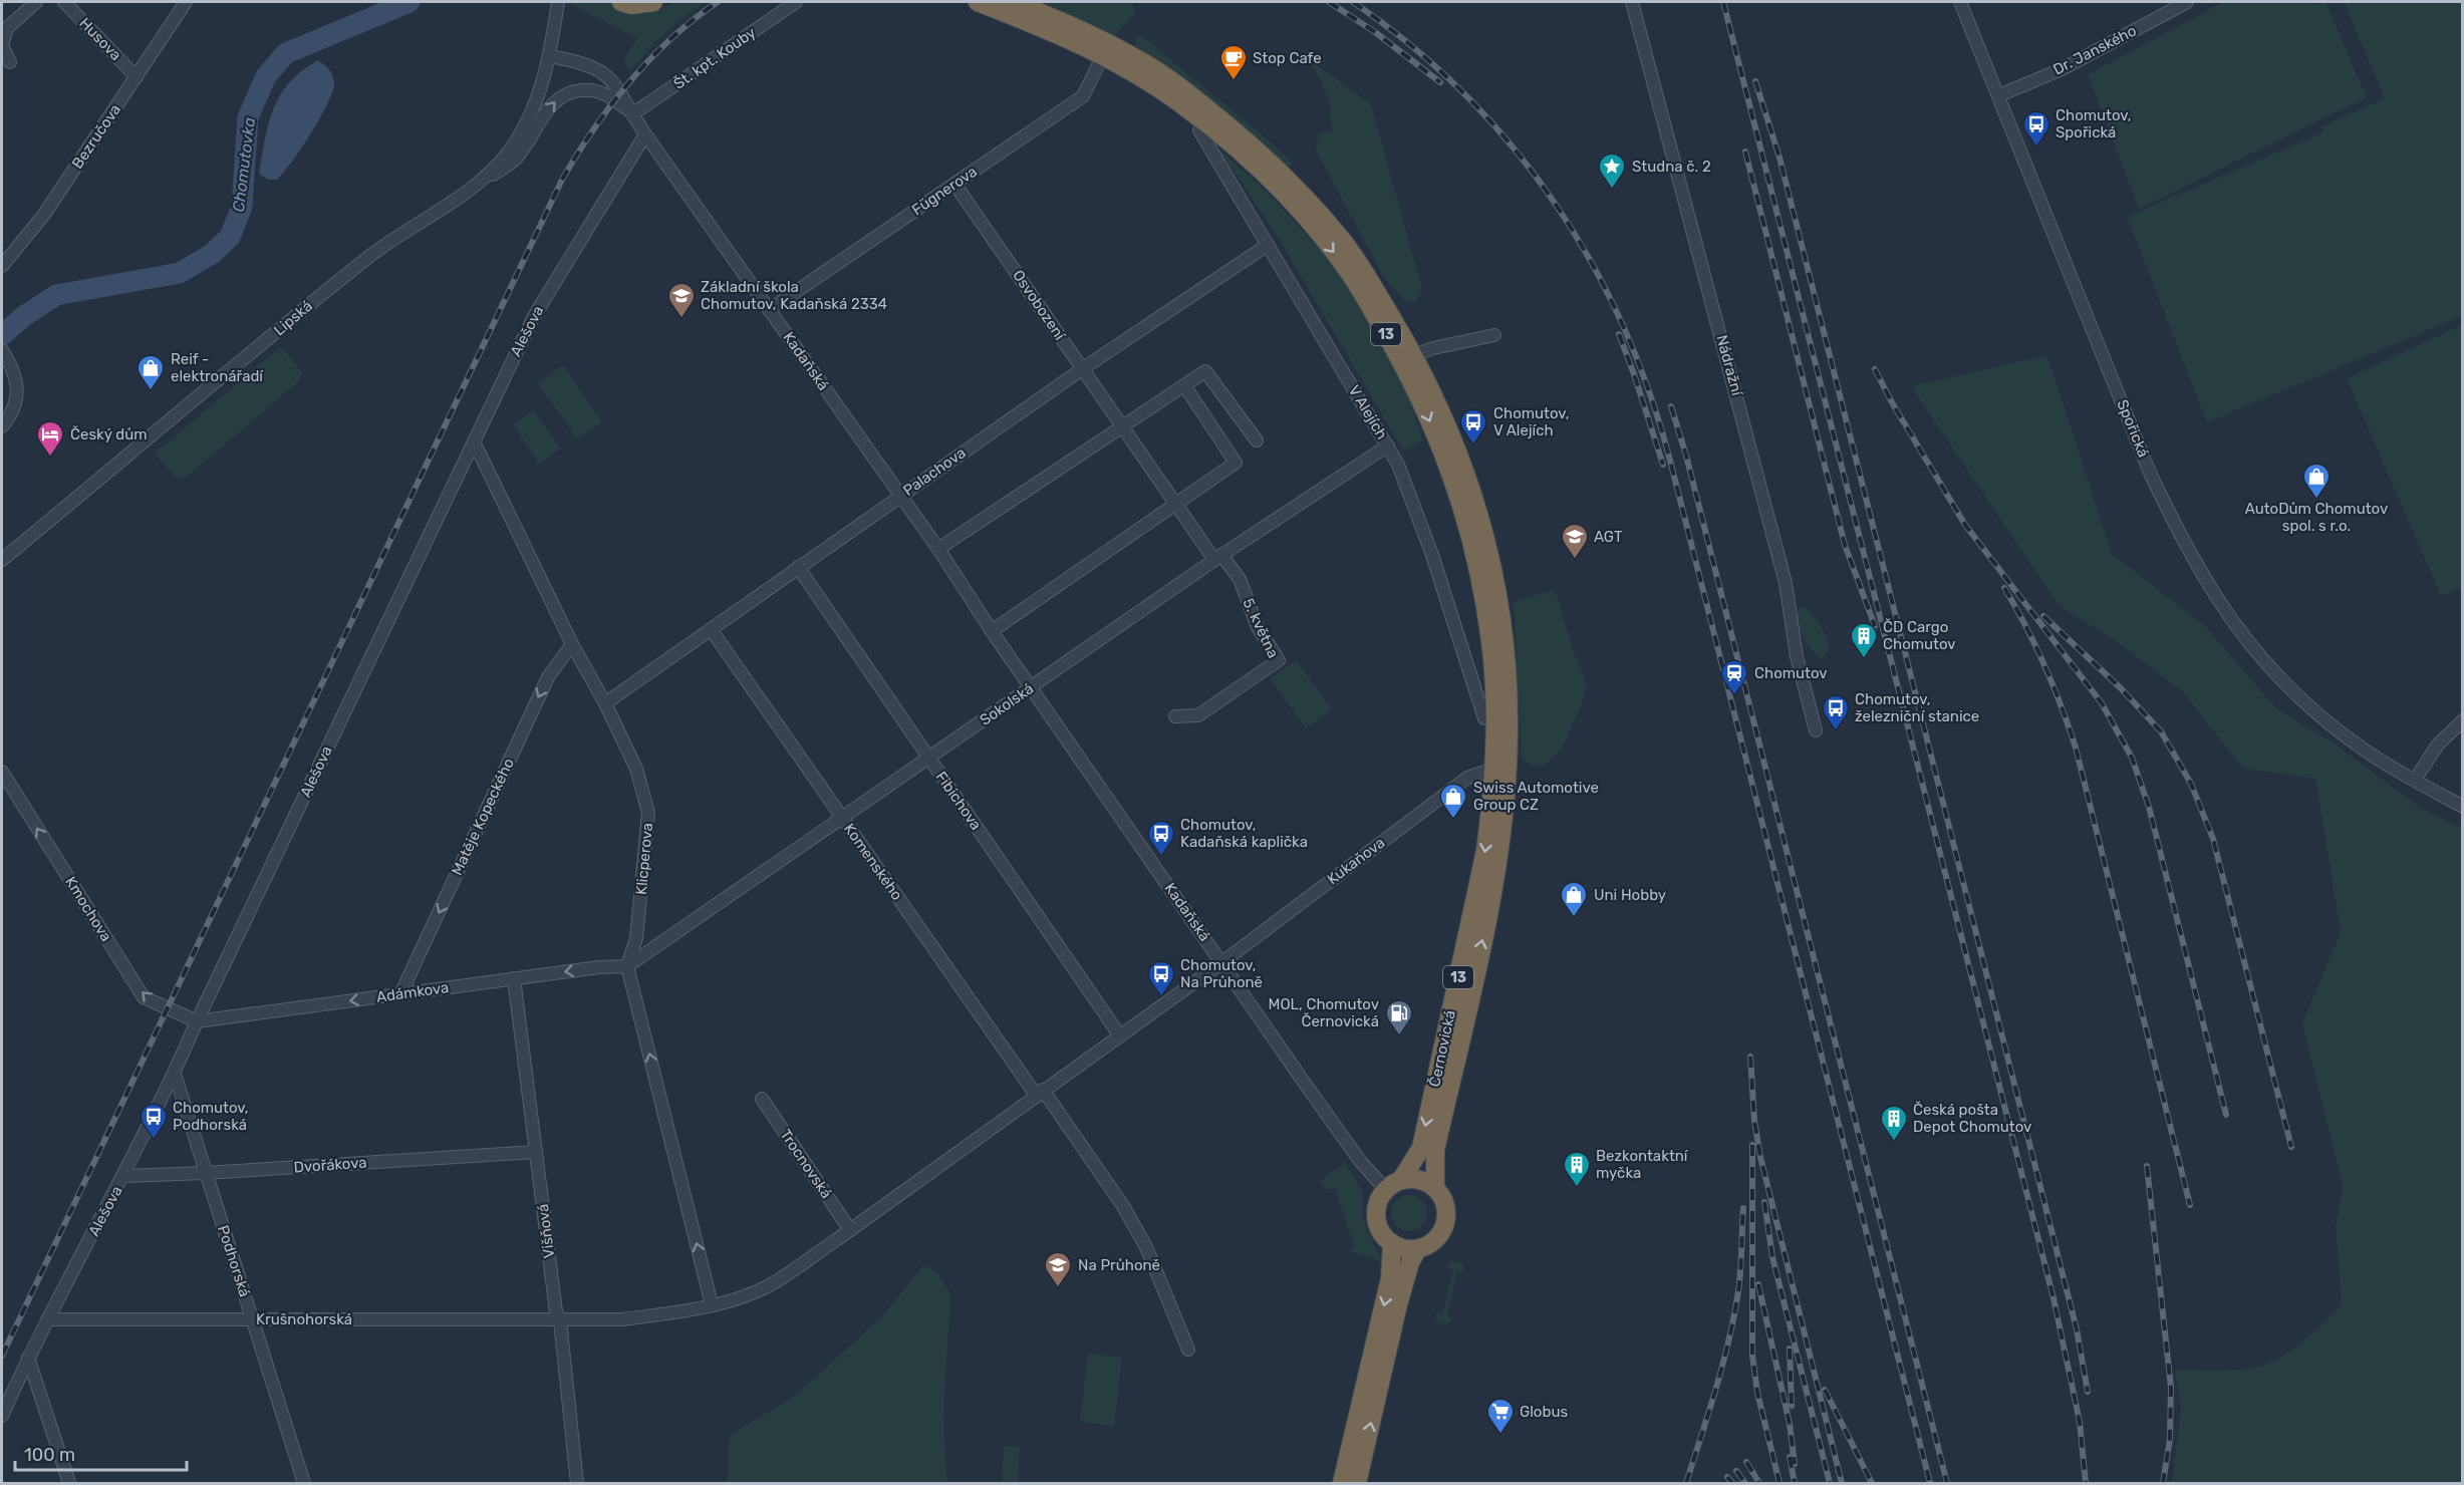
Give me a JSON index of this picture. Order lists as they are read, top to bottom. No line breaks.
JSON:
{"streets":{"highway":["13","Černovická"],"street":["Husova","Dr. Janského","Št. kpt. Kouby","Bezručova","Fügnerova","Osvobození","Lipská","Alešova","Kadaňská","Nádražní","V Alejích","Spořická","Palachova","5. května","Sokolská","Fibichova","Matěje Kopeckého","Klicperova","Kukaňova","Komenského","Kmochova","Adámkova","Trocnovská","Dvořákova","Višňová","Podhorská","Krušnohorská"]},"crossings":[["Husova","Bezručova"],["Dr. Janského","Spořická"],["Št. kpt. Kouby","Kadaňská"],["Fügnerova","Osvobození"],["Fügnerova","13"],["Fügnerova","Kadaňská"],["Osvobození","Palachova"],["Osvobození","5. května"],["Osvobození","Sokolská"],["Lipská","Kadaňská"],["Alešova","Kadaňská"],["Alešova","Klicperova"],["Alešova","Kmochova"],["Alešova","Adámkova"],["Alešova","Dvořákova"],["Alešova","Podhorská"],["Alešova","Krušnohorská"],["13","Kukaňova"],["13","Černovická"],["Kadaňská","Palachova"],["Kadaňská","Sokolská"],["Kadaňská","Kukaňova"],["Kadaňská","Černovická"],["V Alejích","Palachova"],["V Alejích","Sokolská"],["Palachova","Fibichova"],["Palachova","Klicperova"],["Palachova","Komenského"],["5. května","Sokolská"],["Sokolská","Fibichova"],["Sokolská","Klicperova"],["Sokolská","Komenského"],["Sokolská","Adámkova"],["Matěje Kopeckého","Klicperova"],["Matěje Kopeckého","Adámkova"],["Klicperova","Adámkova"],["Kukaňova","Černovická"],["Kmochova","Adámkova"],["Adámkova","Višňová"],["Dvořákova","Višňová"],["Dvořákova","Podhorská"],["Višňová","Krušnohorská"],["Podhorská","Krušnohorská"]],"one_way":["Matěje Kopeckého","Kmochova","Adámkova"],"water":["Chomutovka"],"places":{"cafe":["Stop Cafe"],"bus stop":["Chomutov, Spořická","Chomutov, V Alejích","Chomutov, železniční stanice","Chomutov, Kadaňská kaplička","Chomutov, Na Průhoně","Chomutov, Podhorská"],"place":["Studna č. 2"],"school or university":["Základní škola Chomutov, Kadaňská 2334","AGT","Na Průhoně"],"shop":["Reif - elektronářadí","AutoDům Chomutov spol. s r.o.","Swiss Automotive Group CZ","Uni Hobby"],"hotel":["Český dům"],"building":["ČD Cargo Chomutov","Česká pošta Depot Chomutov","Bezkontaktní myčka"],"station":["Chomutov"],"fuel station":["MOL, Chomutov Černovická"],"supermarket":["Globus"]},"scale_bar":"100 m"}
